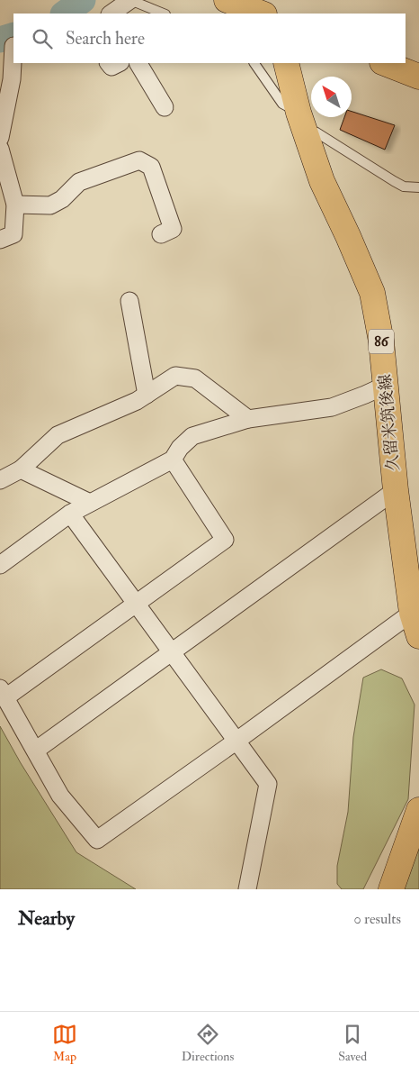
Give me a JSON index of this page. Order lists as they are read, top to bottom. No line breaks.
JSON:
{"streets":{"main road":["86","久留米筑後線"]},"north":"top left","page":{"search":"Search here","heading":["Nearby","0 results"],"nav":["Map","Directions","Saved"]}}
